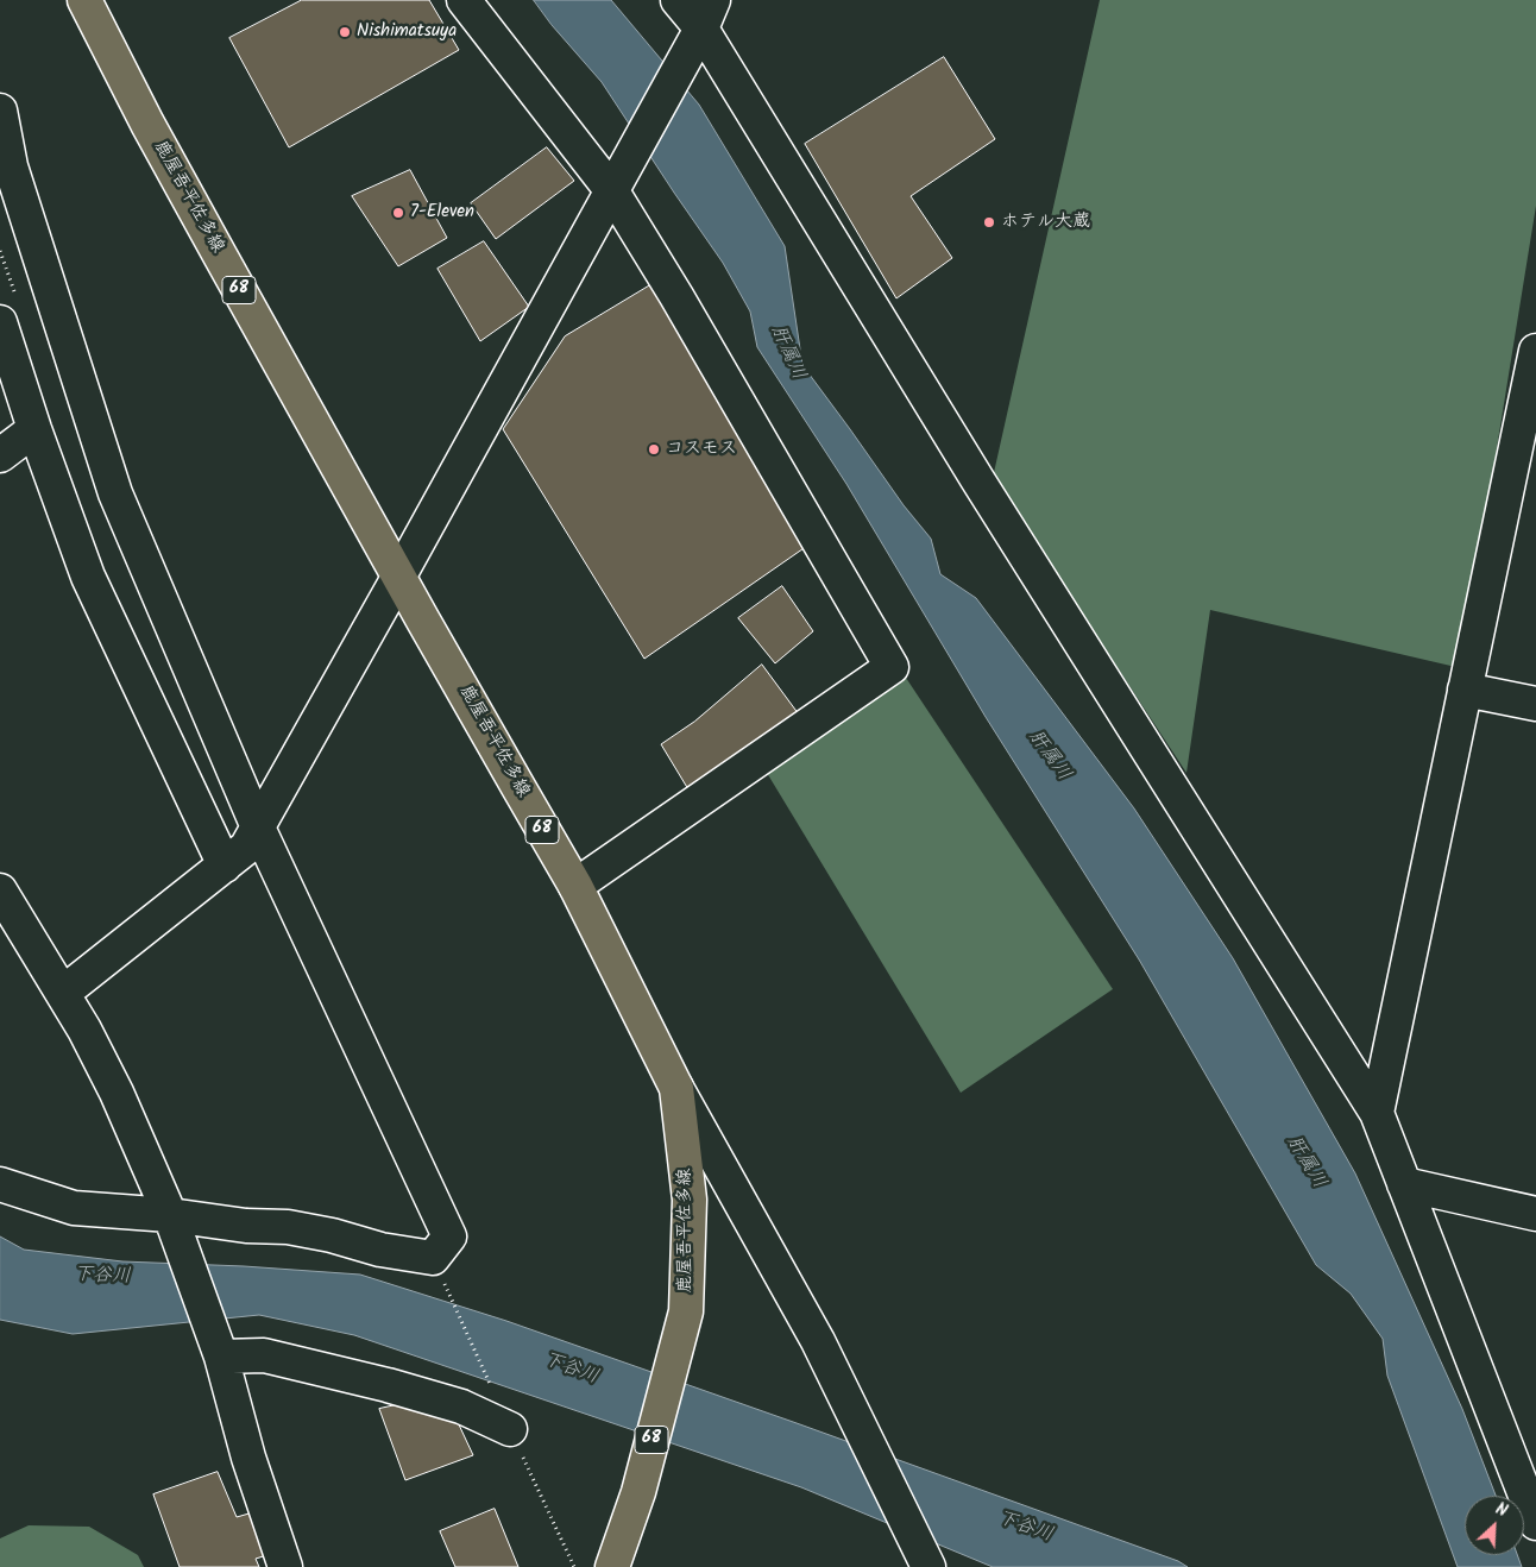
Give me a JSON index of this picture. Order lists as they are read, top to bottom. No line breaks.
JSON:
{"streets":{"main road":["鹿屋吾平佐多線","68"]},"water":["肝属川","下谷川"],"places":["Nishimatsuya","7-Eleven","ホテル大蔵","コスモス"],"north":"top right"}
